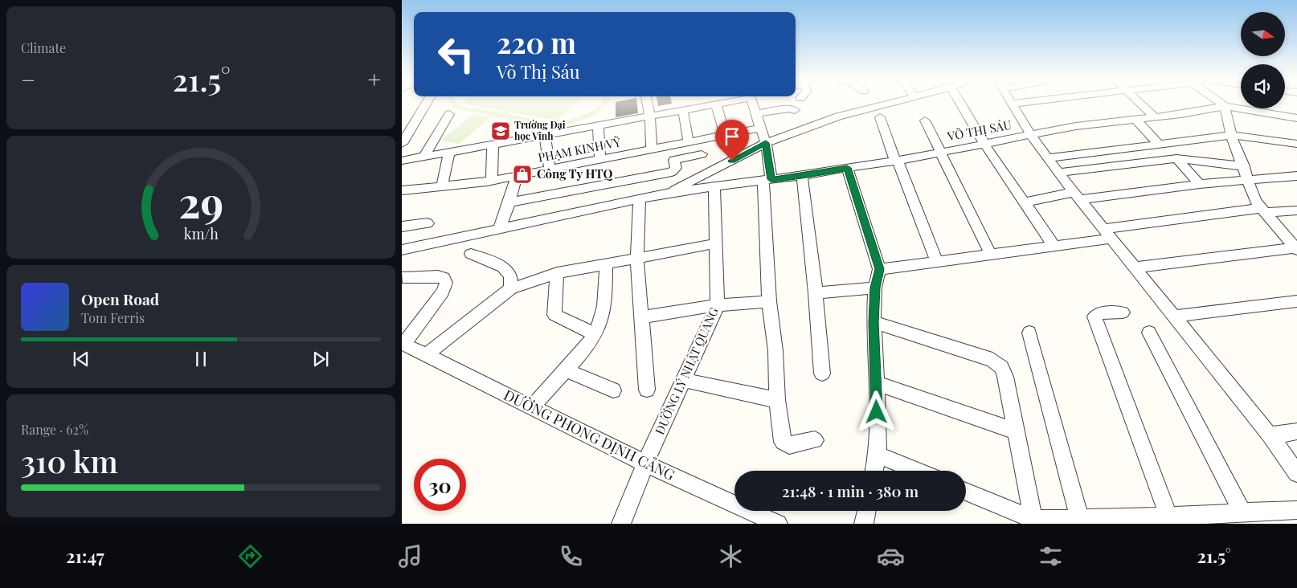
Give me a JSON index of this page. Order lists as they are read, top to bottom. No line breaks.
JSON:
{"streets":{"street":["VÕ THỊ SÁU","PHẠM KINH VỸ","ĐƯỜNG LÝ NHẬT QUANG","ĐƯỜNG PHONG ĐỊNH CẢNG"]},"crossings":[["VÕ THỊ SÁU","ĐƯỜNG LÝ NHẬT QUANG"],["ĐƯỜNG LÝ NHẬT QUANG","ĐƯỜNG PHONG ĐỊNH CẢNG"]],"places":{"school or university":["Trường Đại học Vinh"],"shop":["Công Ty HTQ"]},"north":"right","page":{"tile":["Climate",["Range · 62%","310 km"]],"turn":["220 m","Võ Thị Sáu"],"heat":["−","21.5°","+"],"song":["Open Road","Tom Ferris"],"limit":"30","trip":"21:48 · 1 min · 380 m","tabs":["21:47","21.5°"],"gauge":["29","km/h"]}}
